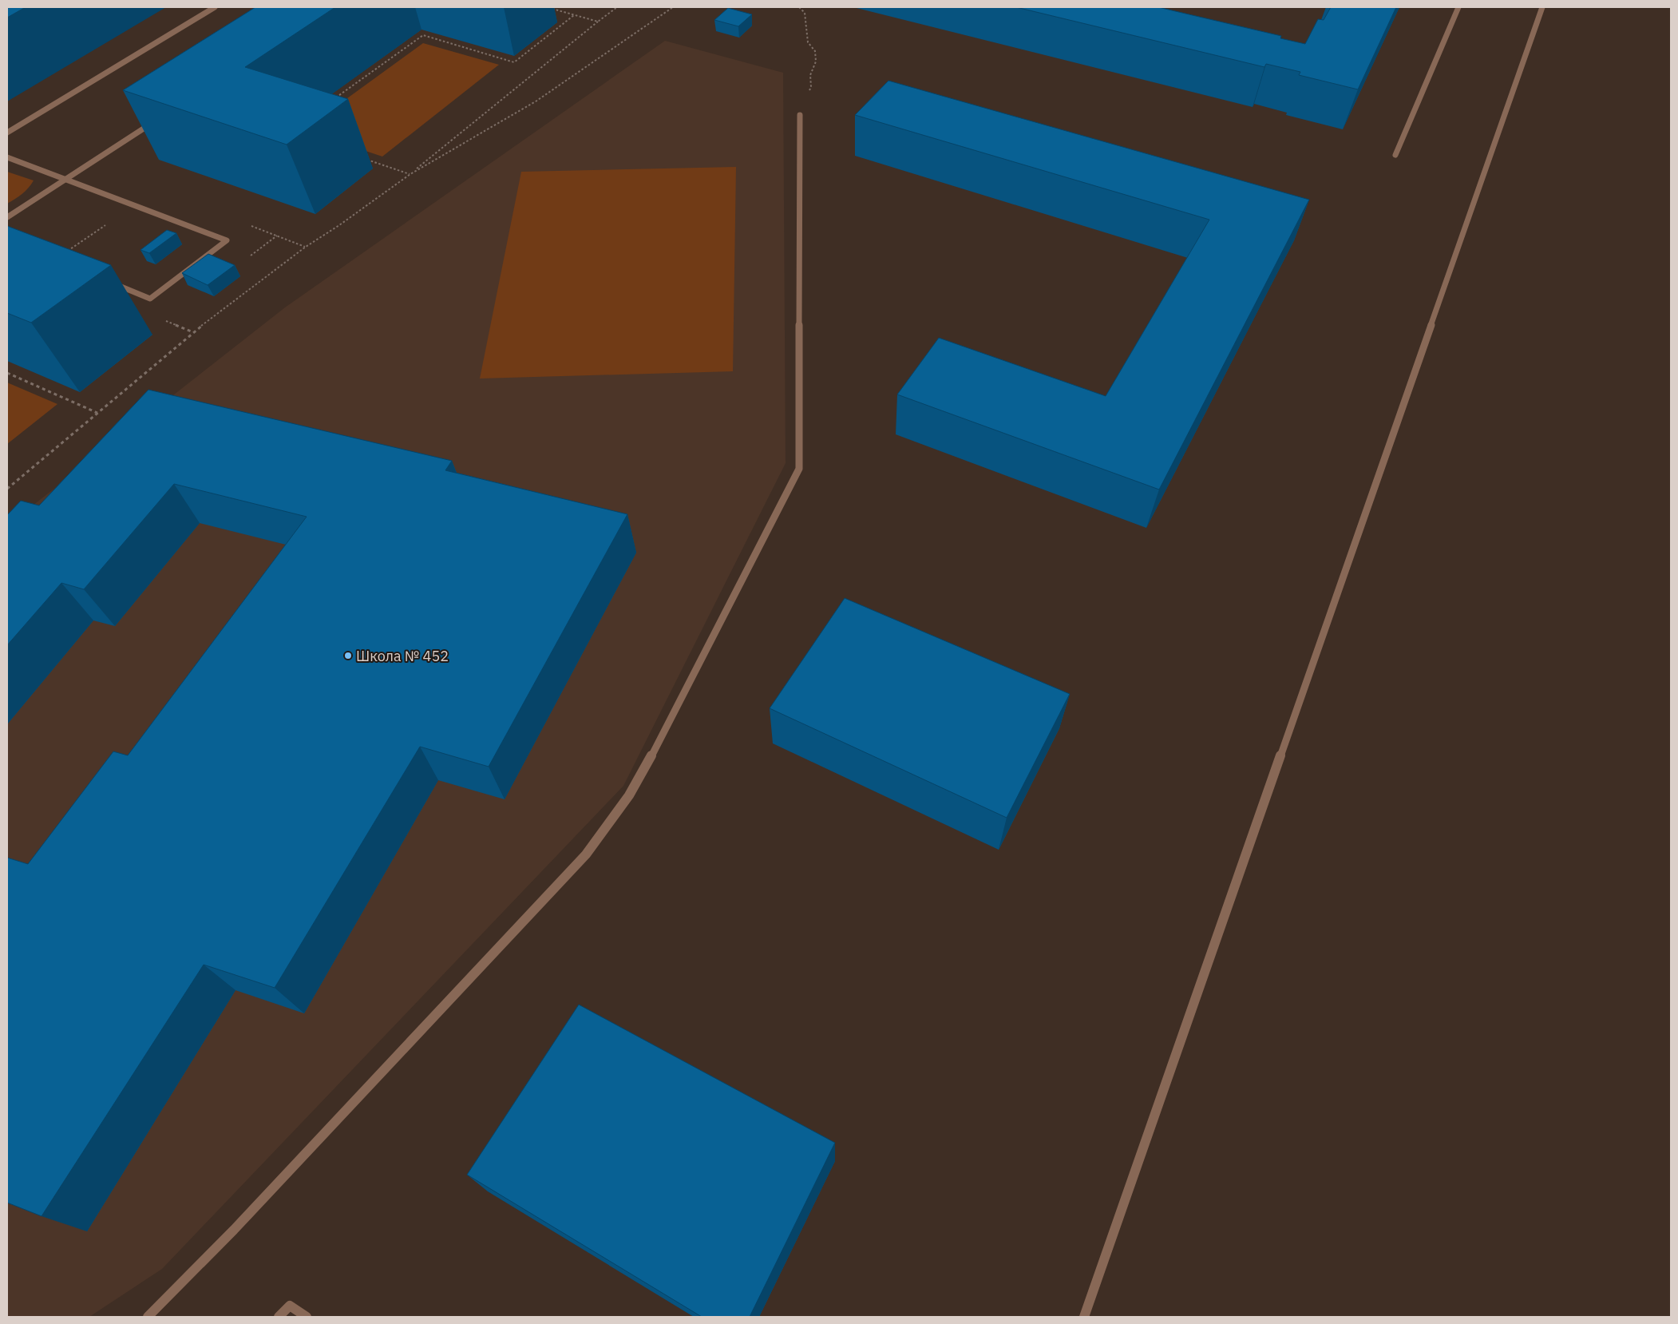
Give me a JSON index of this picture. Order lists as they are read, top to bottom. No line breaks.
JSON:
{"places":["Школа № 452"]}
